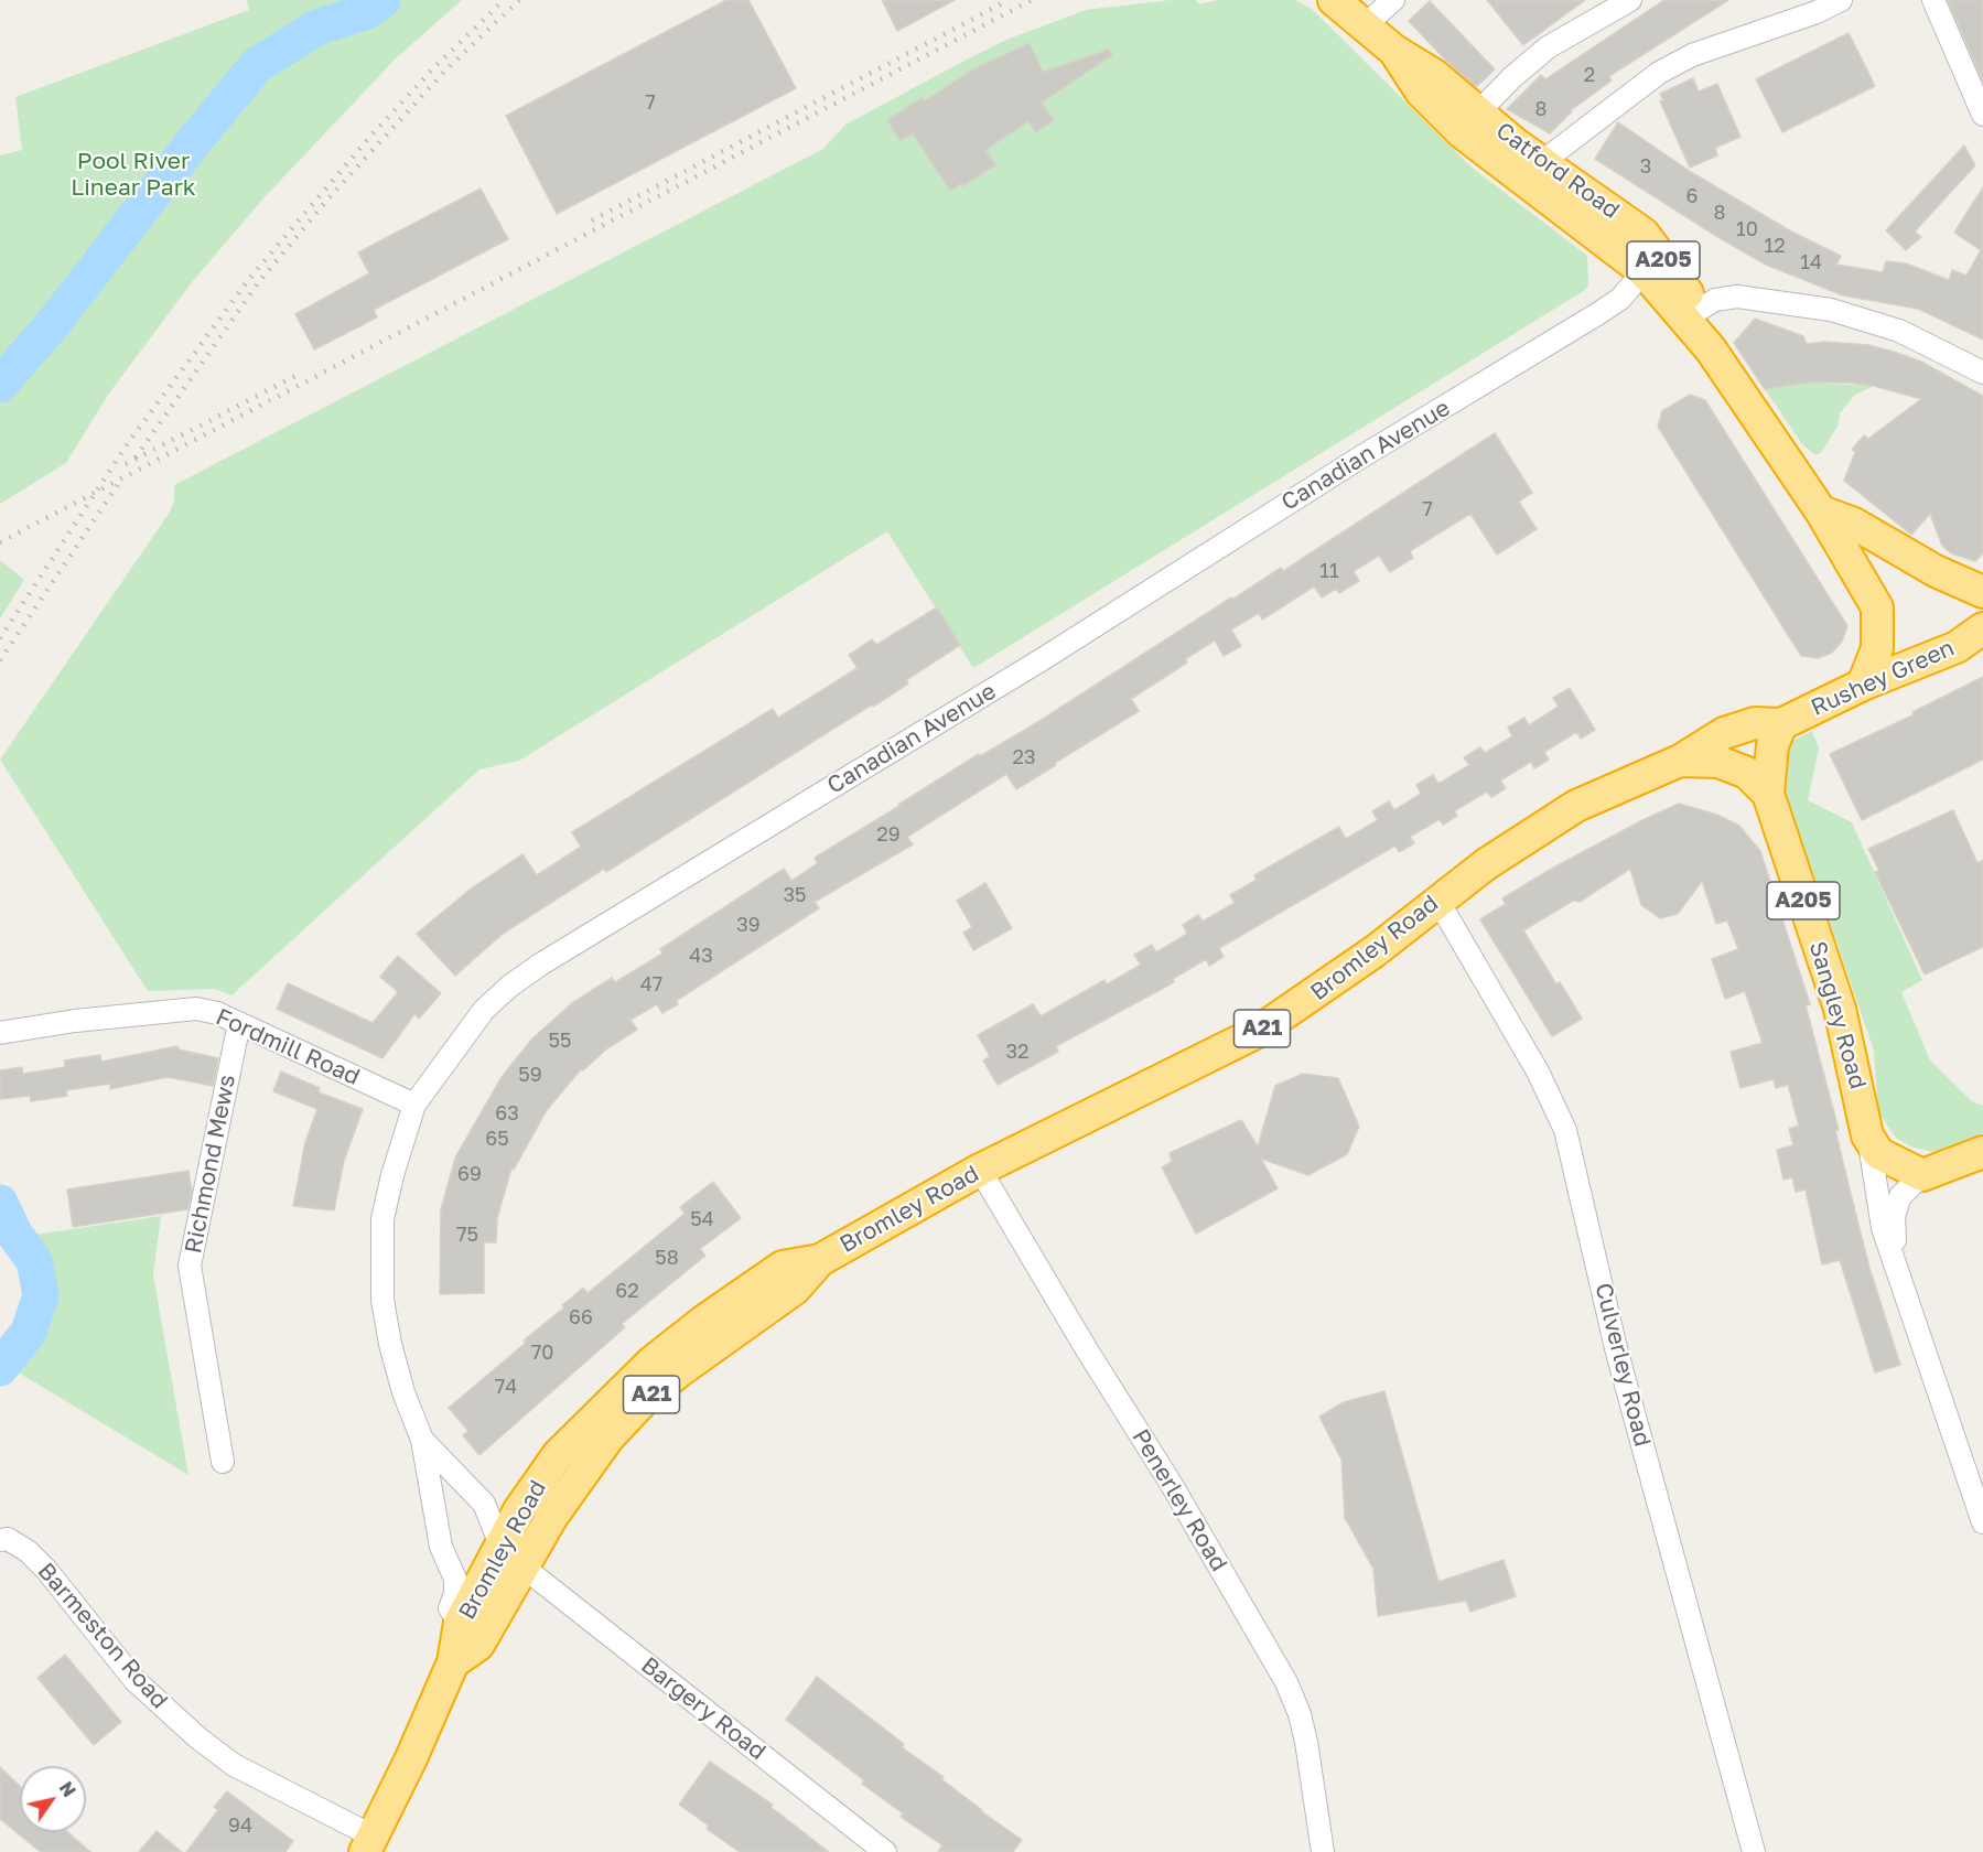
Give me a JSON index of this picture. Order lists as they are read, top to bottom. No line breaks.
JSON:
{"streets":{"highway":["Catford Road","A205","Rushey Green","Bromley Road","Sangley Road","A21"],"street":["Canadian Avenue","Fordmill Road","Richmond Mews","Culverley Road","Penerley Road","Barmeston Road","Bargery Road"]},"crossings":[["Catford Road","Canadian Avenue"],["Catford Road","Rushey Green"],["Canadian Avenue","Bromley Road"],["Canadian Avenue","Fordmill Road"],["Canadian Avenue","Bargery Road"],["Rushey Green","Bromley Road"],["Rushey Green","Sangley Road"],["Bromley Road","Sangley Road"],["Bromley Road","Culverley Road"],["Bromley Road","Penerley Road"],["Bromley Road","Barmeston Road"],["Bromley Road","Bargery Road"],["Fordmill Road","Richmond Mews"]],"parks":["Pool River Linear Park"],"house_numbers":["2","7","8","3","6","8","10","12","14","7","11","23","29","35","39","43","47","55","32","59","63","65","69","54","75","58","62","66","70","74","94"],"north":"top right"}
